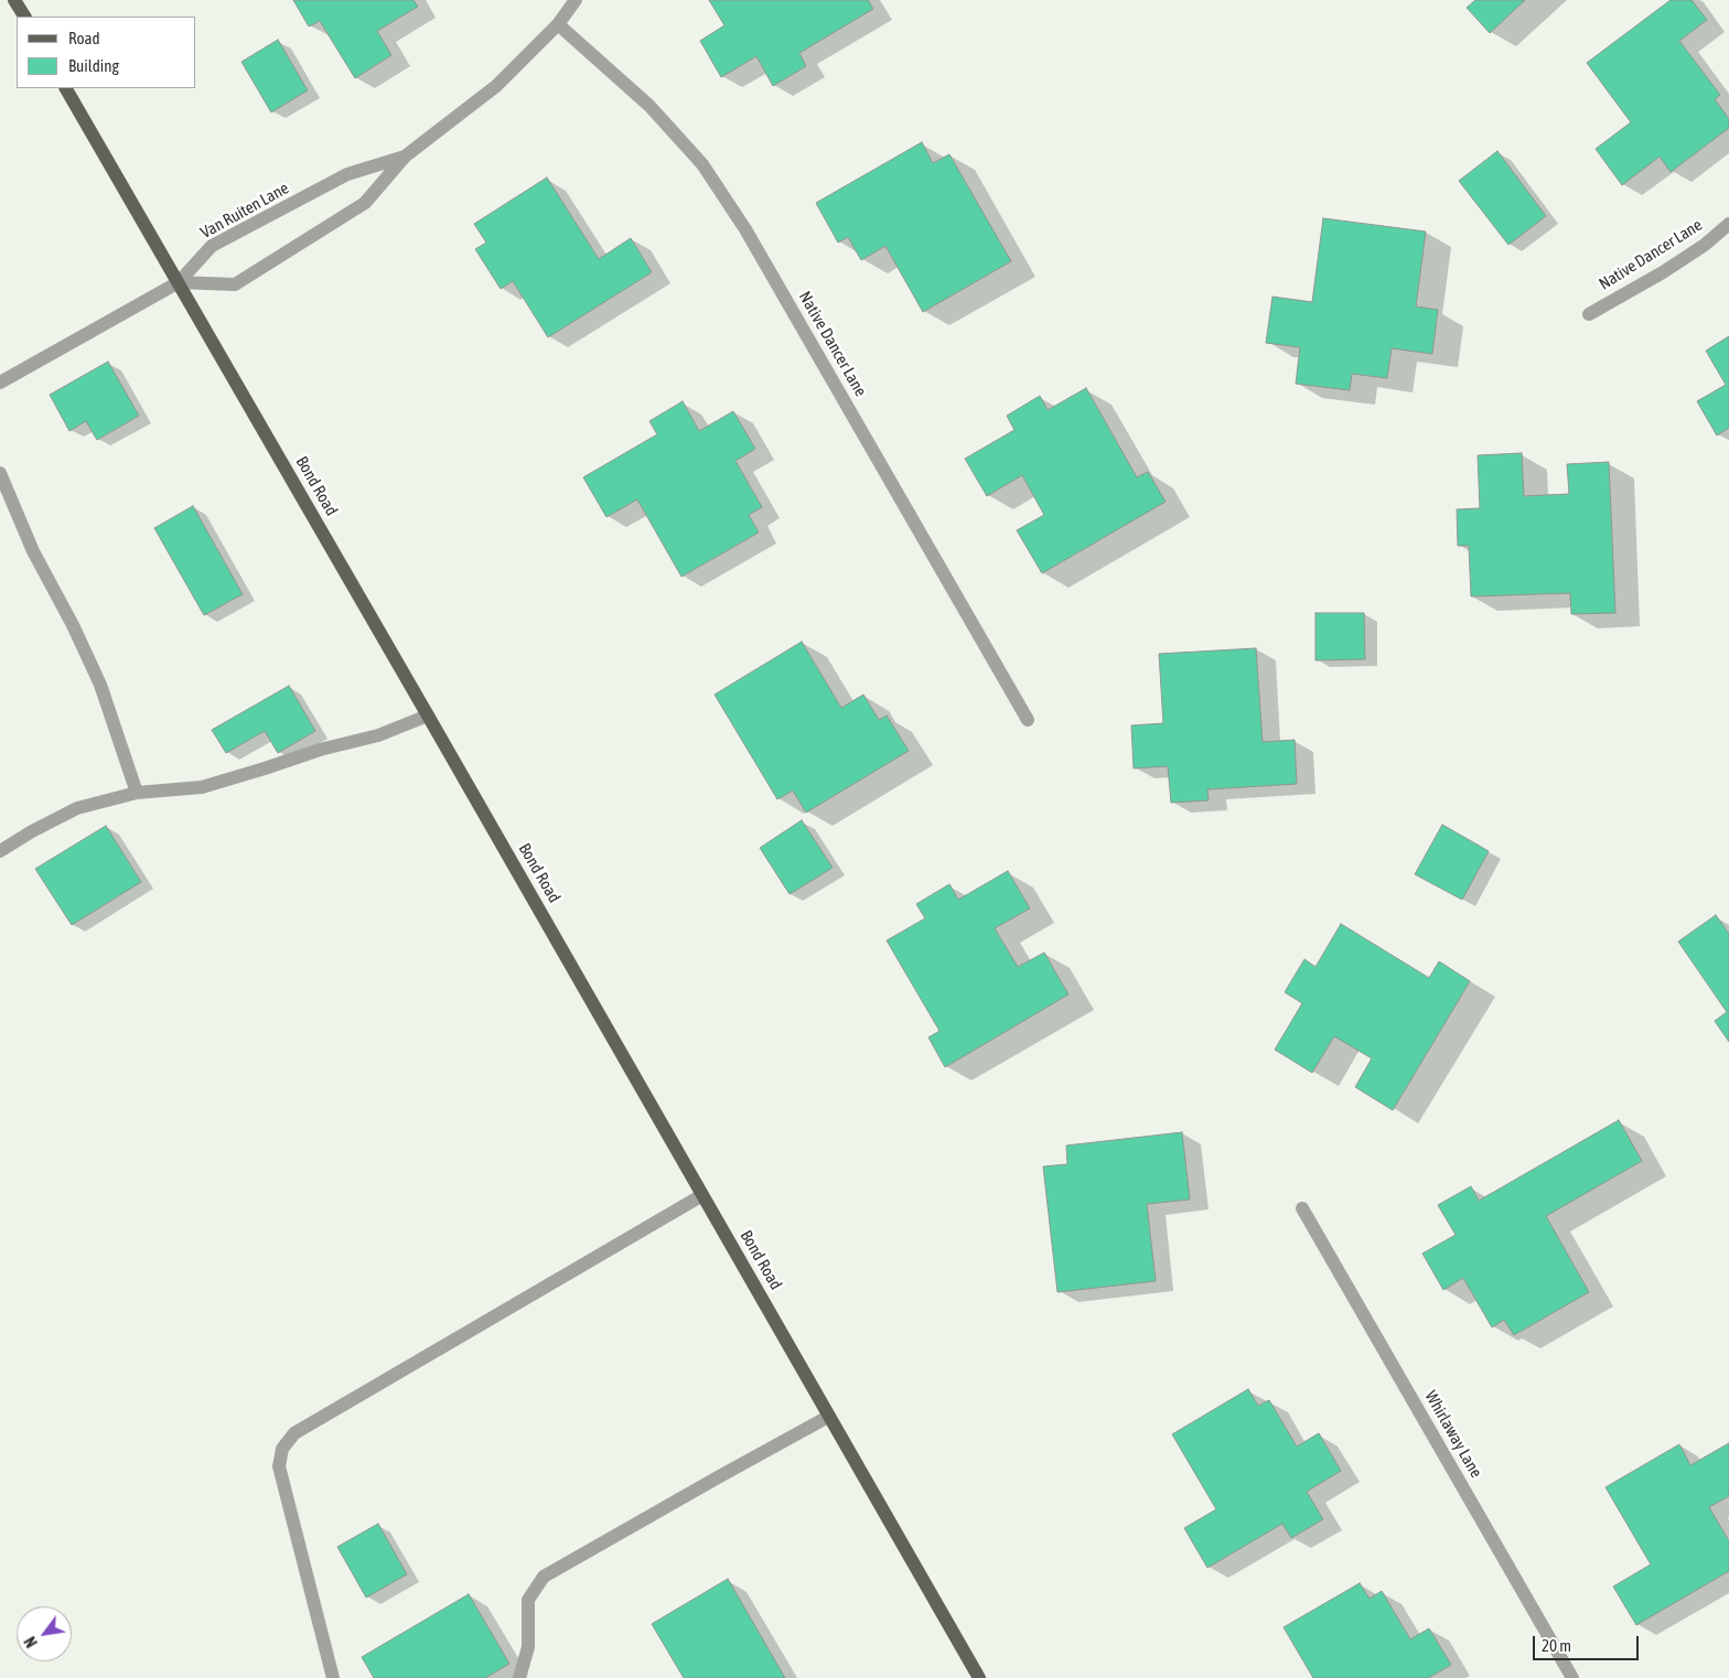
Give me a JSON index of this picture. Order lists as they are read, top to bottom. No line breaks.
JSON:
{"streets":{"main road":["Bond Road"],"street":["Van Ruiten Lane","Native Dancer Lane","Whirlaway Lane"]},"crossings":[["Van Ruiten Lane","Native Dancer Lane"],["Van Ruiten Lane","Bond Road"]],"legend":["Road","Building"],"scale_bar":"20 m","north":"bottom left"}
